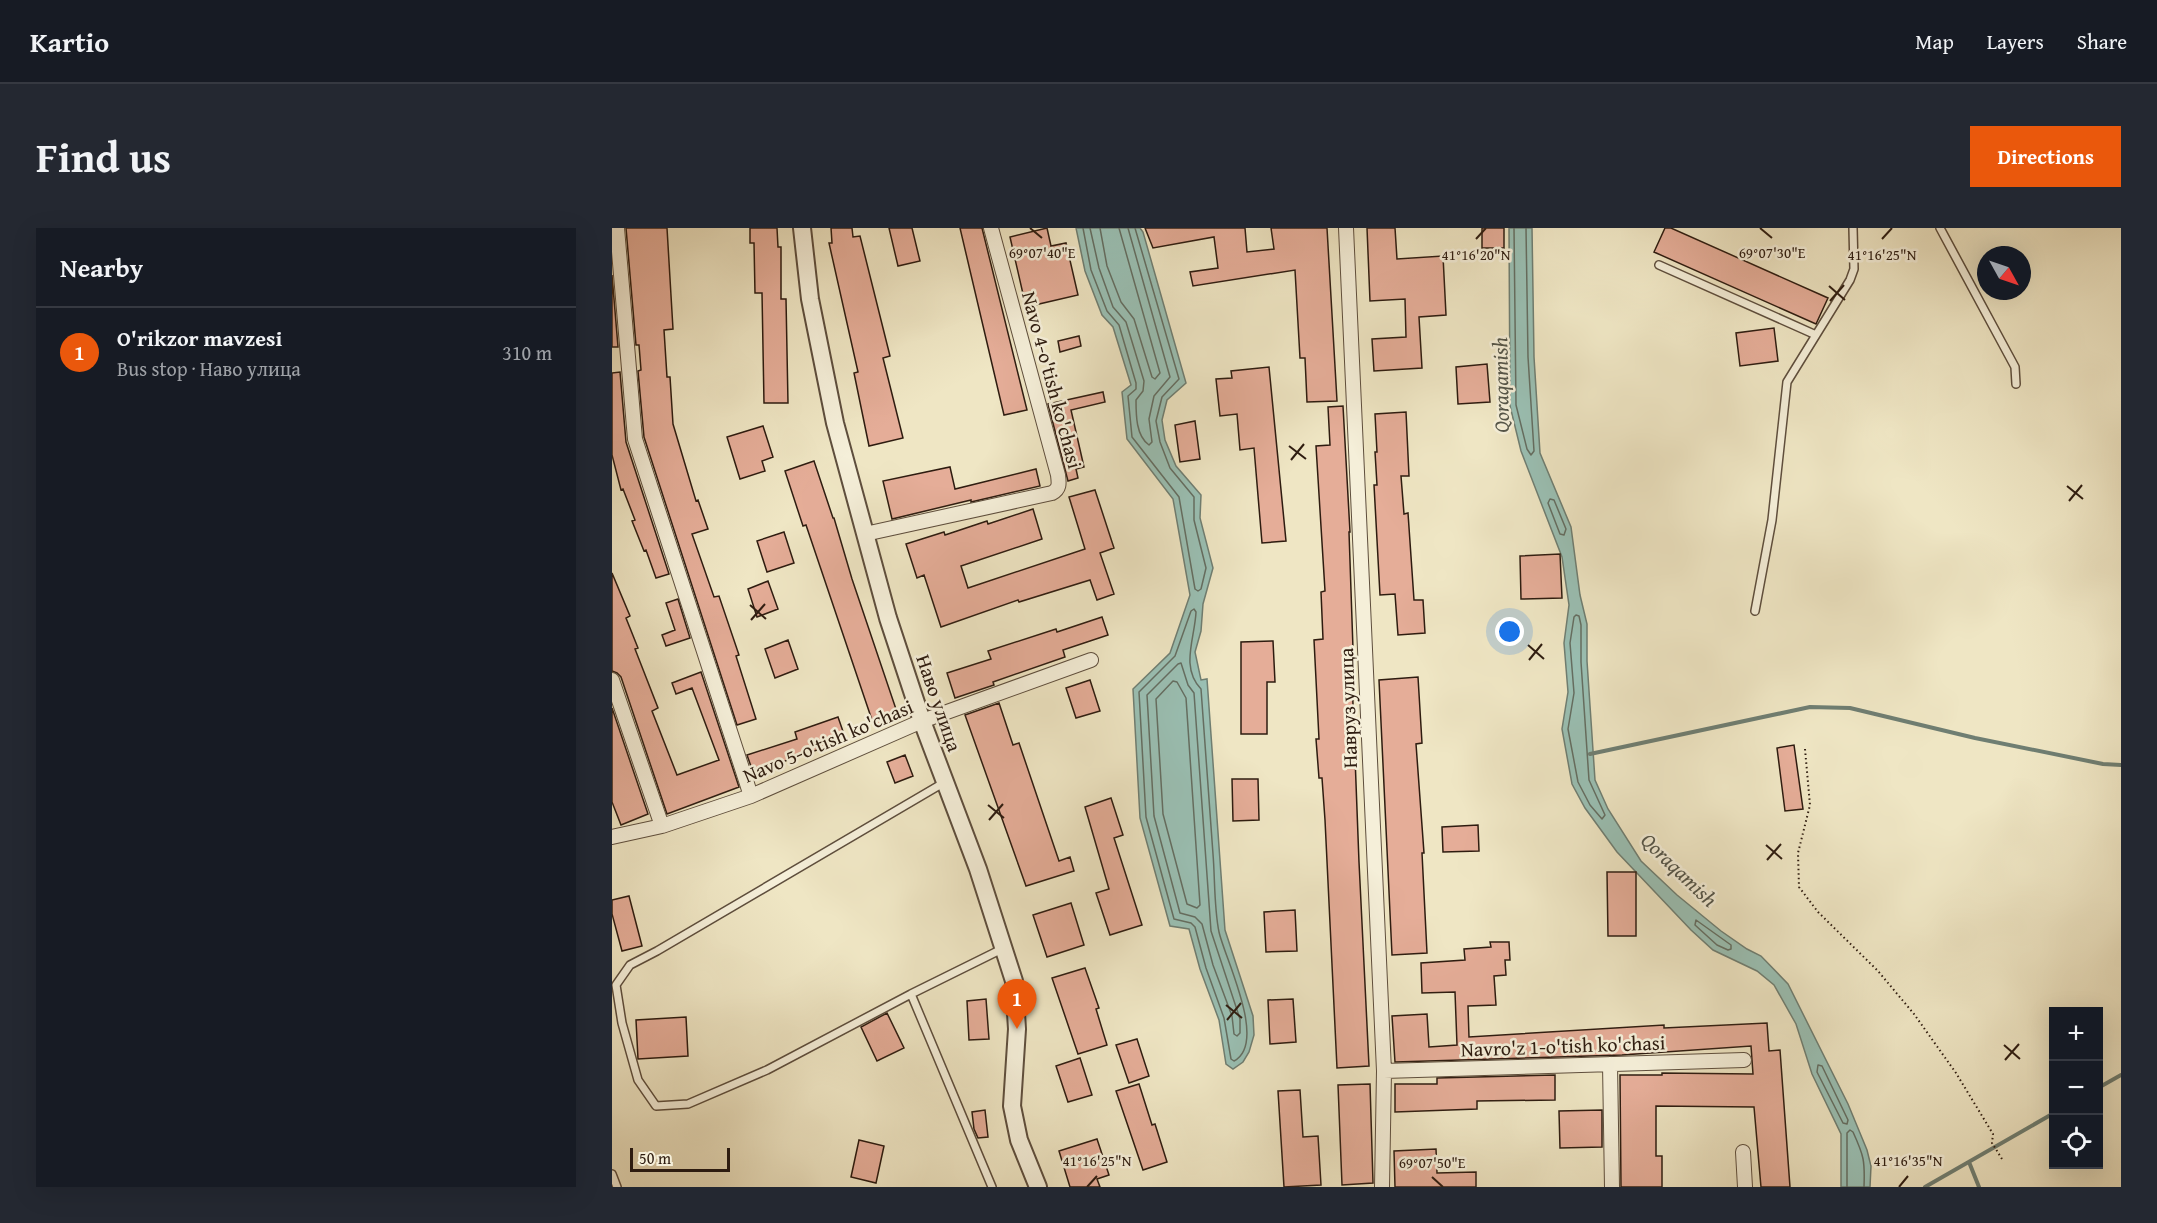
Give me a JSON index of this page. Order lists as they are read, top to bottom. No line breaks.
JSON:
{"streets":{"street":["Navo 4-o'tish ko'chasi","Наво улица","Навруз улица","Navo 5-o'tish ko'chasi","Navro'z 1-o'tish ko'chasi"]},"crossings":[["Navo 4-o'tish ko'chasi","Наво улица"],["Наво улица","Navo 5-o'tish ko'chasi"],["Навруз улица","Navro'z 1-o'tish ko'chasi"]],"water":["Qoraqamish"],"scale_bar":"50 m","north":"bottom right","page":{"header":"Kartio","nav":["Map","Layers","Share"],"title":"Find us","buttons":"Directions","heading":"Nearby","list":[{"mark":"1","name":"O'rikzor mavzesi","note":"Bus stop · Наво улица","value":"310 m"}],"pins":"1","map_buttons":["+","−"],"scale":"50 m"},"coordinates":["69°07'40\"E","69°07'30\"E","41°16'20\"N","41°16'25\"N","41°16'35\"N","69°07'50\"E"]}
